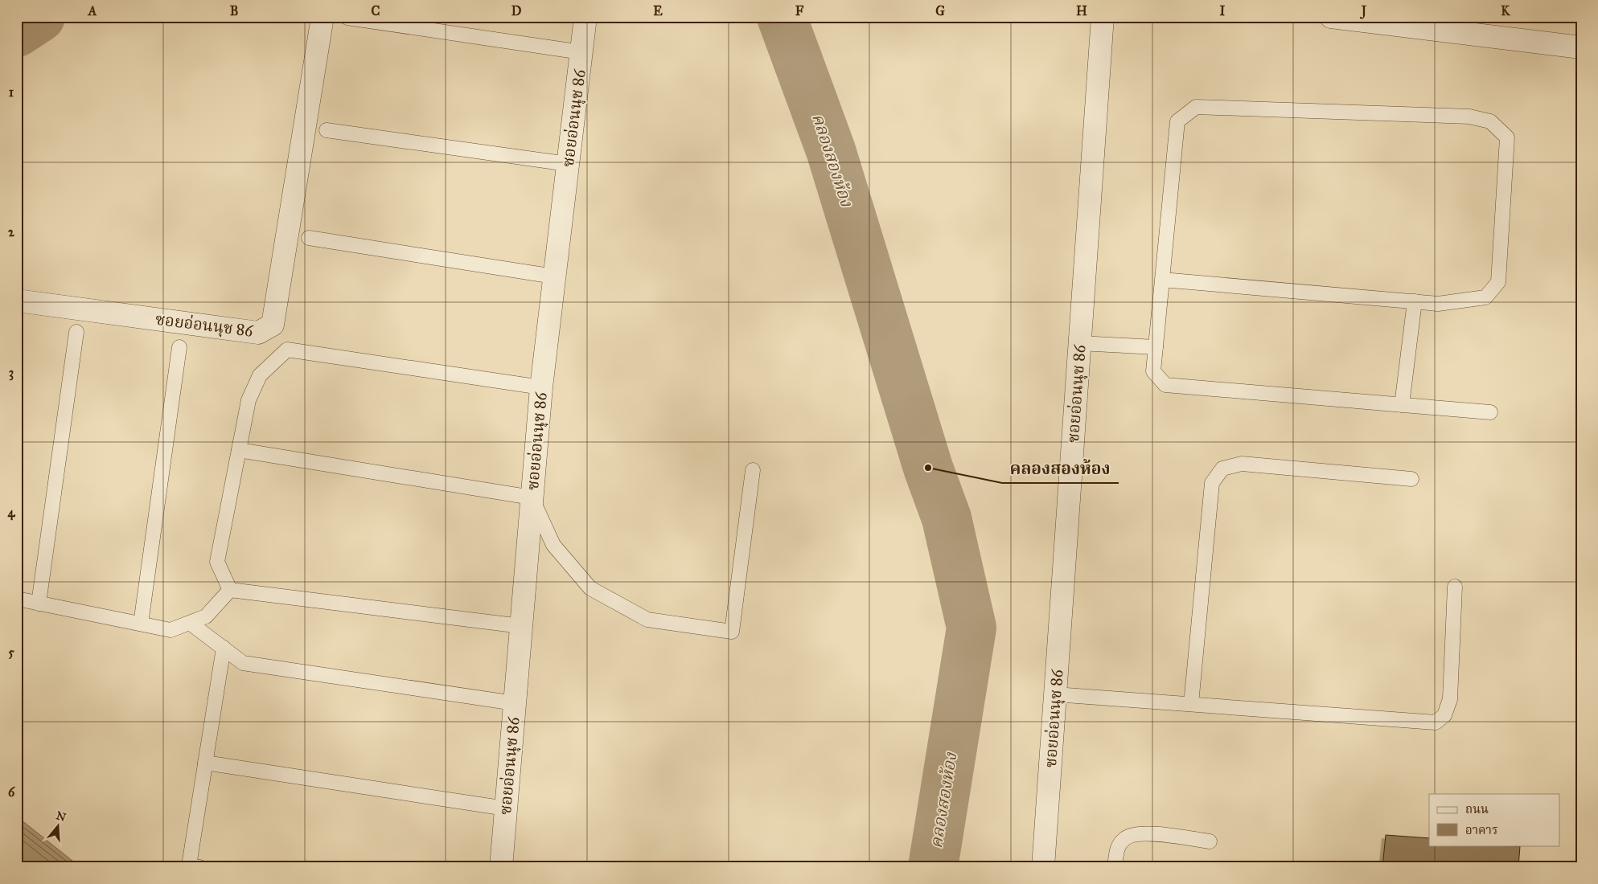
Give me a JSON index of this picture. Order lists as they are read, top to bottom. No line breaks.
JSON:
{"streets":{"street":["ซอยอ่อนนุช 86"]},"water":["คลองสองห้อง"],"places":["คลองสองห้อง"],"legend":["ถนน","อาคาร"],"north":"top","grid":{"columns":["A","B","C","D","E","F","G","H","I","J","K"],"rows":["1","2","3","4","5","6"]}}
